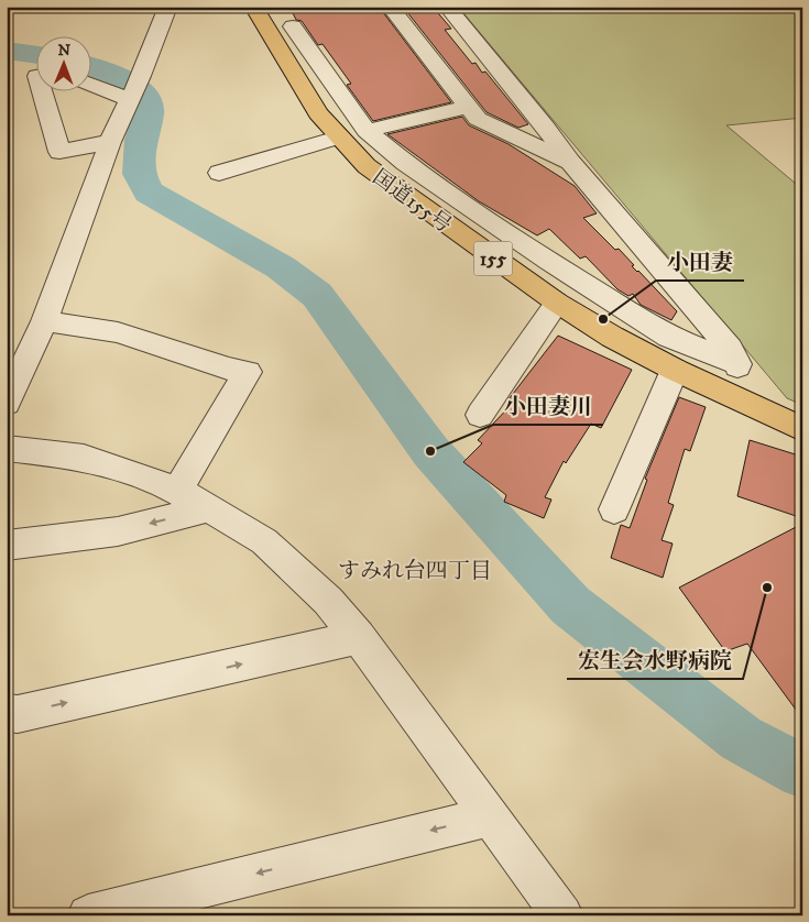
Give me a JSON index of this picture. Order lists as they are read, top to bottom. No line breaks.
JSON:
{"streets":{"highway":["国道155号","155"]},"districts":["すみれ台四丁目"],"places":["小田妻","小田妻川","宏生会水野病院"],"north":"top"}
